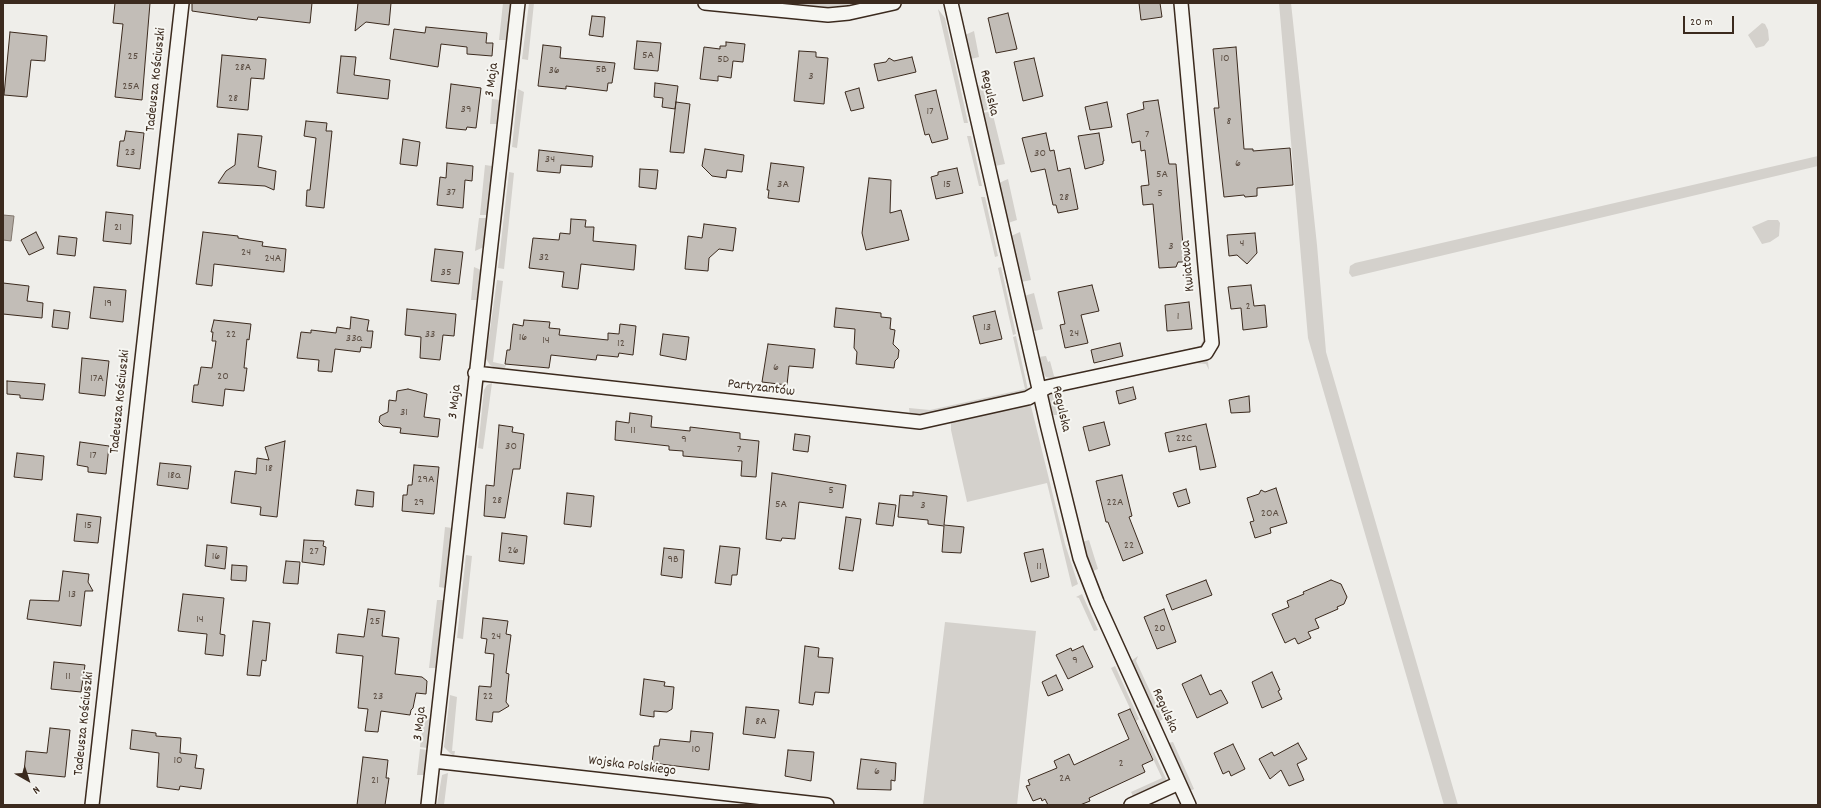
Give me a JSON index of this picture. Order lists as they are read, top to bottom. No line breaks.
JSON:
{"streets":{"street":["Tadeusza Kościuszki","3 Maja","Regulska","Kwiatowa","Partyzantów","Wojska Polskiego"]},"crossings":[["3 Maja","Partyzantów"],["3 Maja","Wojska Polskiego"],["Regulska","Kwiatowa"],["Regulska","Partyzantów"],["Kwiatowa","Partyzantów"]],"house_numbers":["5A","25","10","5D","28A","5B","36","3","25A","28","39","17","8","7","23","30","34","6","5A","3A","15","37","5","28","21","4","3","24","32","24A","35","19","2","1","13","24","22","33","16","33a","14","12","6","20","17A","31","11","22C","9","30","7","17","18","18a","29A","5","28","29","22A","5A","3","20A","15","22","26","27","16","9B","11","13","14","25","20","24","9","11","23","22","8A","10","10","2","6","2A","21"],"scale_bar":"20 m","north":"bottom right"}
